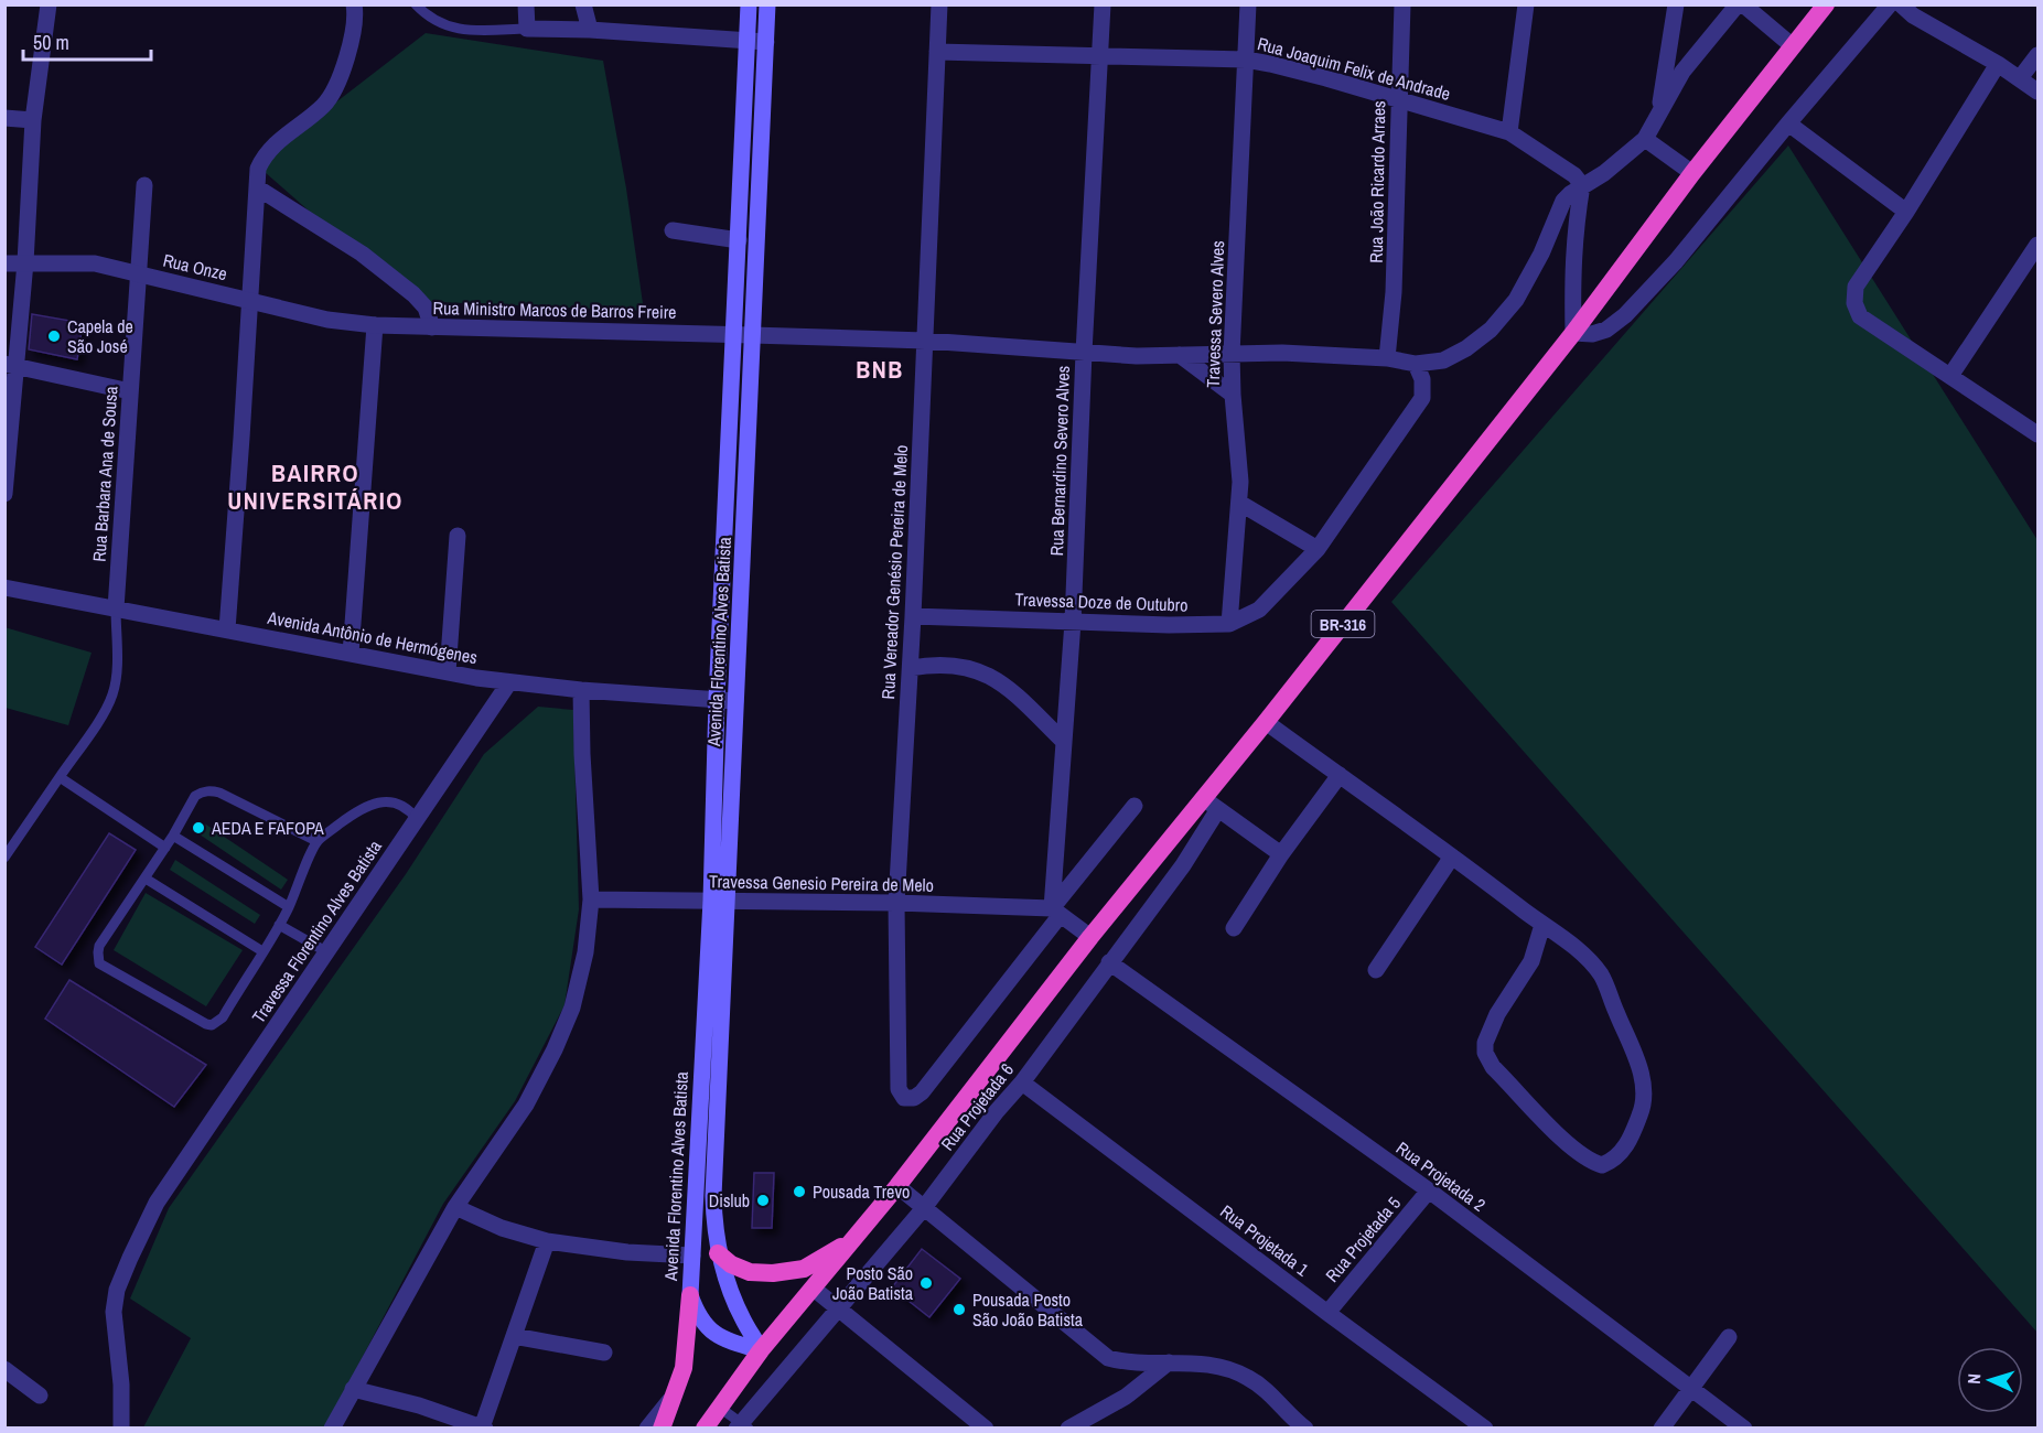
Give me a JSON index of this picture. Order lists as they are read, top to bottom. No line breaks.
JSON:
{"streets":{"highway":["BR-316"],"main road":["Avenida Florentino Alves Batista"],"street":["Rua Joaquim Felix de Andrade","Rua João Ricardo Arraes","Rua Onze","Rua Ministro Marcos de Barros Freire","Travessa Severo Alves","Rua Bernardino Severo Alves","Rua Barbara Ana de Sousa","Rua Vereador Genésio Pereira de Melo","Travessa Doze de Outubro","Avenida Antônio de Hermógenes","Travessa Genesio Pereira de Melo","Travessa Florentino Alves Batista","Rua Projetada 6","Rua Projetada 2","Rua Projetada 5","Rua Projetada 1"]},"crossings":[["Rua Joaquim Felix de Andrade","Rua João Ricardo Arraes"],["Rua Joaquim Felix de Andrade","Travessa Severo Alves"],["Rua Joaquim Felix de Andrade","Rua Bernardino Severo Alves"],["Rua Joaquim Felix de Andrade","Rua Vereador Genésio Pereira de Melo"],["Rua João Ricardo Arraes","Rua Ministro Marcos de Barros Freire"],["Rua Onze","Rua Ministro Marcos de Barros Freire"],["Rua Onze","Rua Barbara Ana de Sousa"],["Rua Ministro Marcos de Barros Freire","Travessa Severo Alves"],["Rua Ministro Marcos de Barros Freire","Rua Bernardino Severo Alves"],["Rua Ministro Marcos de Barros Freire","Rua Vereador Genésio Pereira de Melo"],["Rua Ministro Marcos de Barros Freire","Travessa Doze de Outubro"],["Rua Ministro Marcos de Barros Freire","Avenida Florentino Alves Batista"],["Travessa Severo Alves","Travessa Doze de Outubro"],["Rua Bernardino Severo Alves","Rua Vereador Genésio Pereira de Melo"],["Rua Bernardino Severo Alves","Travessa Doze de Outubro"],["Rua Bernardino Severo Alves","Travessa Genesio Pereira de Melo"],["Rua Barbara Ana de Sousa","Avenida Antônio de Hermógenes"],["Rua Vereador Genésio Pereira de Melo","Travessa Doze de Outubro"],["Rua Vereador Genésio Pereira de Melo","Travessa Genesio Pereira de Melo"],["BR-316","Avenida Florentino Alves Batista"],["BR-316","Rua Projetada 6"],["Avenida Antônio de Hermógenes","Avenida Florentino Alves Batista"],["Avenida Antônio de Hermógenes","Travessa Florentino Alves Batista"],["Avenida Florentino Alves Batista","Travessa Genesio Pereira de Melo"],["Rua Projetada 6","Rua Projetada 2"],["Rua Projetada 6","Rua Projetada 1"],["Rua Projetada 2","Rua Projetada 5"],["Rua Projetada 5","Rua Projetada 1"]],"districts":["BNB","BAIRRO UNIVERSITÁRIO"],"places":["Capela de São José","AEDA E FAFOPA","Pousada Trevo","Dislub","Posto São João Batista","Pousada Posto São João Batista"],"scale_bar":"50 m","north":"left"}
